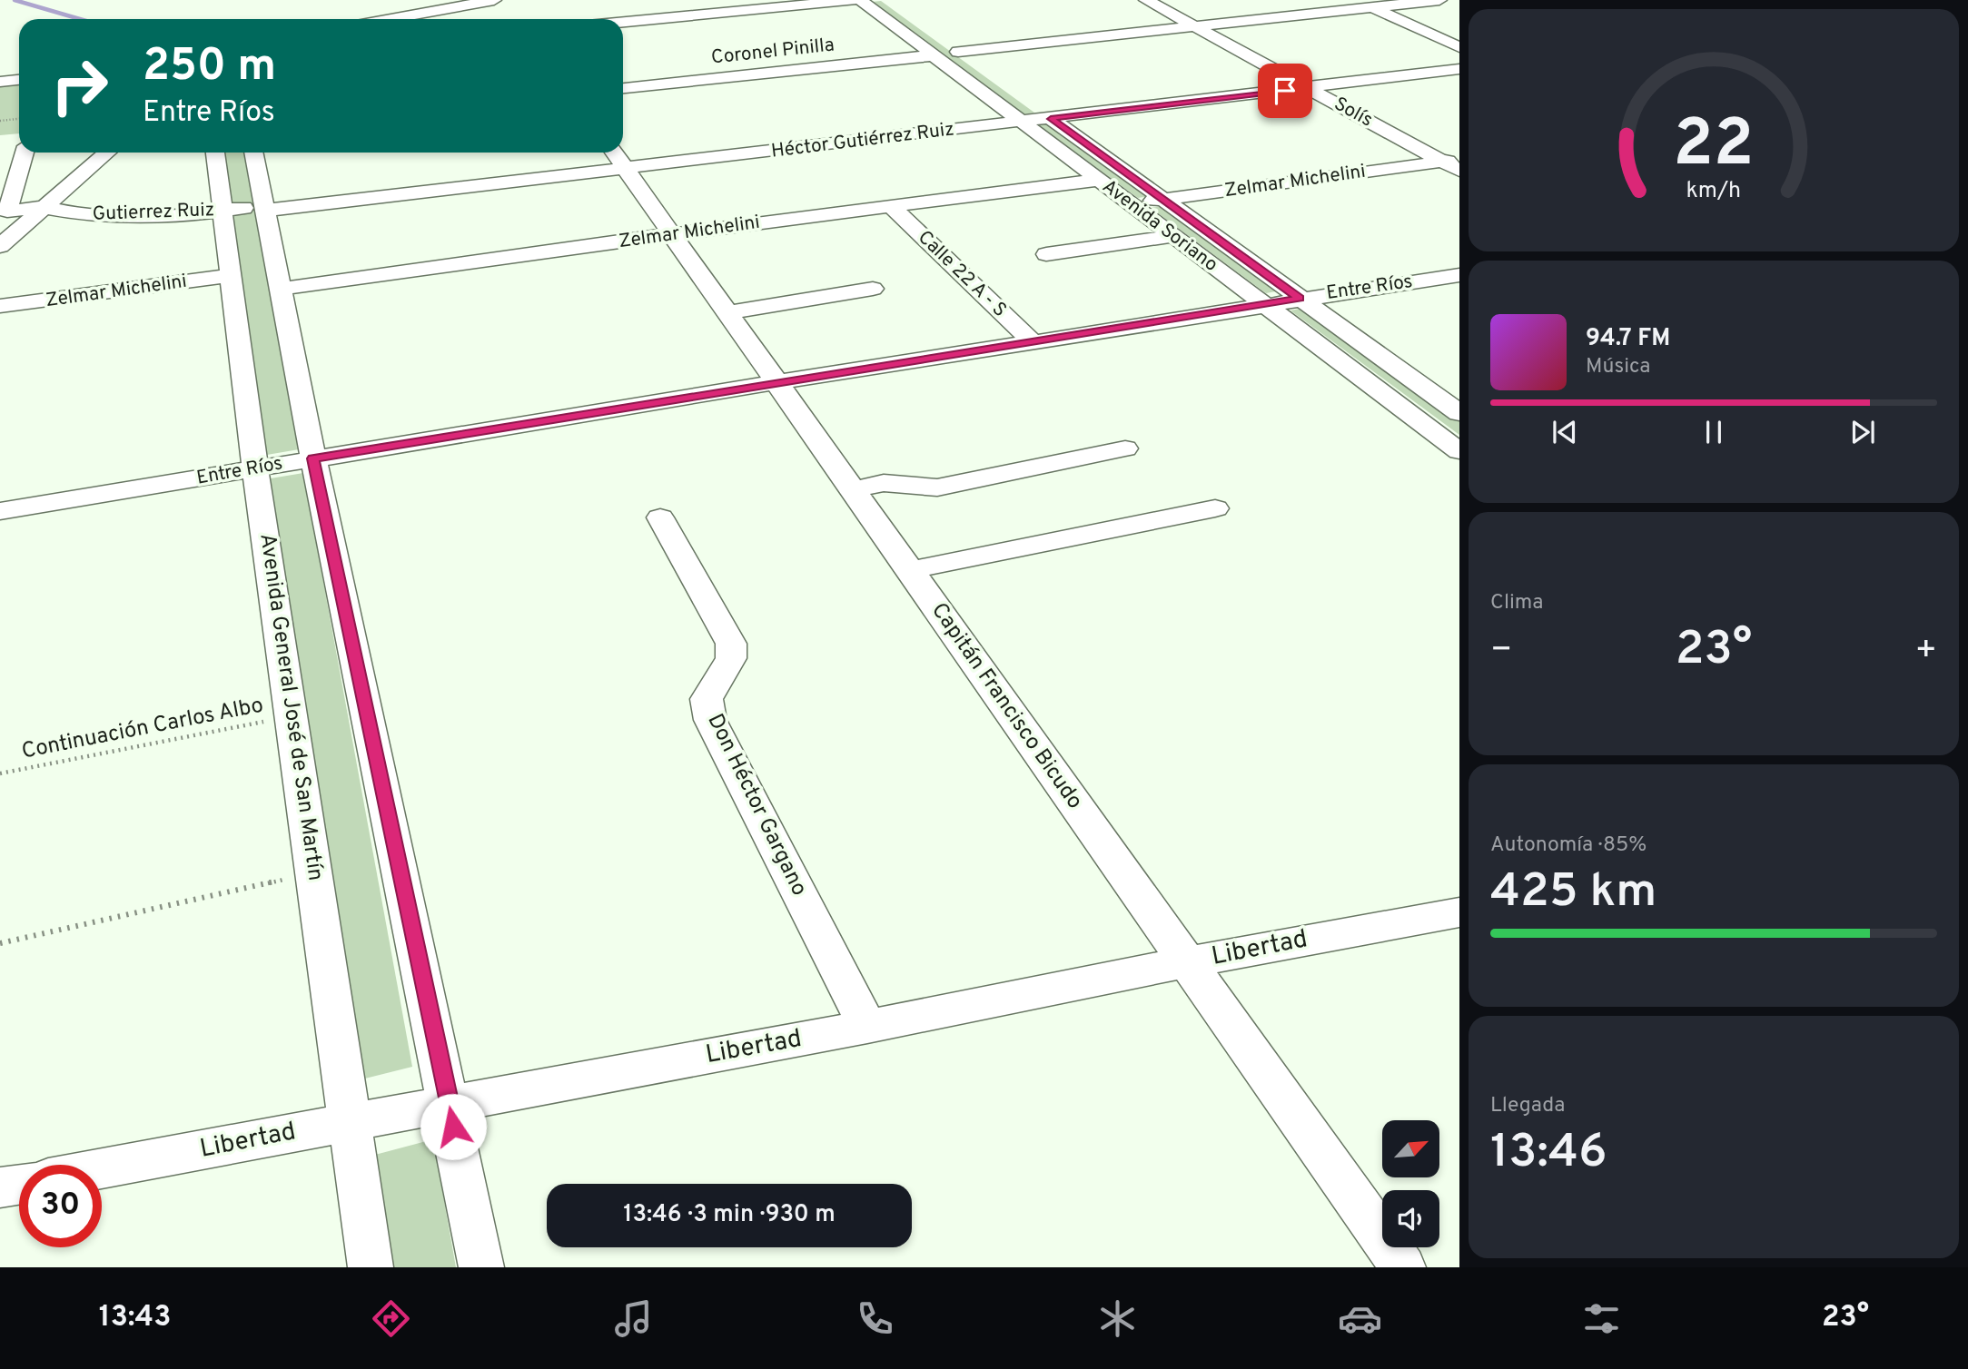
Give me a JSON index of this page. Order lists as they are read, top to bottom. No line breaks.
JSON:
{"streets":{"street":["Coronel Pinilla","Solís","Héctor Gutiérrez Ruiz","Zelmar Michelini","Gutierrez Ruiz","Avenida Soriano","Calle 22 A - S","Entre Ríos","Capitán Francisco Bicudo","Avenida General José de San Martín","Don Héctor Gargano","Libertad"],"path":["Continuación Carlos Albo"]},"crossings":[["Coronel Pinilla","Avenida Soriano"],["Solís","Zelmar Michelini"],["Héctor Gutiérrez Ruiz","Gutierrez Ruiz"],["Héctor Gutiérrez Ruiz","Avenida Soriano"],["Héctor Gutiérrez Ruiz","Capitán Francisco Bicudo"],["Zelmar Michelini","Avenida Soriano"],["Zelmar Michelini","Calle 22 A - S"],["Zelmar Michelini","Capitán Francisco Bicudo"],["Zelmar Michelini","Avenida General José de San Martín"],["Gutierrez Ruiz","Avenida General José de San Martín"],["Avenida Soriano","Entre Ríos"],["Calle 22 A - S","Entre Ríos"],["Entre Ríos","Capitán Francisco Bicudo"],["Entre Ríos","Avenida General José de San Martín"],["Capitán Francisco Bicudo","Libertad"],["Avenida General José de San Martín","Continuación Carlos Albo"],["Avenida General José de San Martín","Libertad"],["Don Héctor Gargano","Libertad"]],"north":"top right","page":{"turn":["250 m","Entre Ríos"],"song":["94.7 FM","Música"],"tile":["Clima",["Autonomía · 85%","425 km"],["Llegada","13:46"]],"heat":["−","23°","+"],"limit":"30","trip":"13:46 · 3 min · 930 m","tabs":["13:43","23°"],"gauge":["22","km/h"]}}
